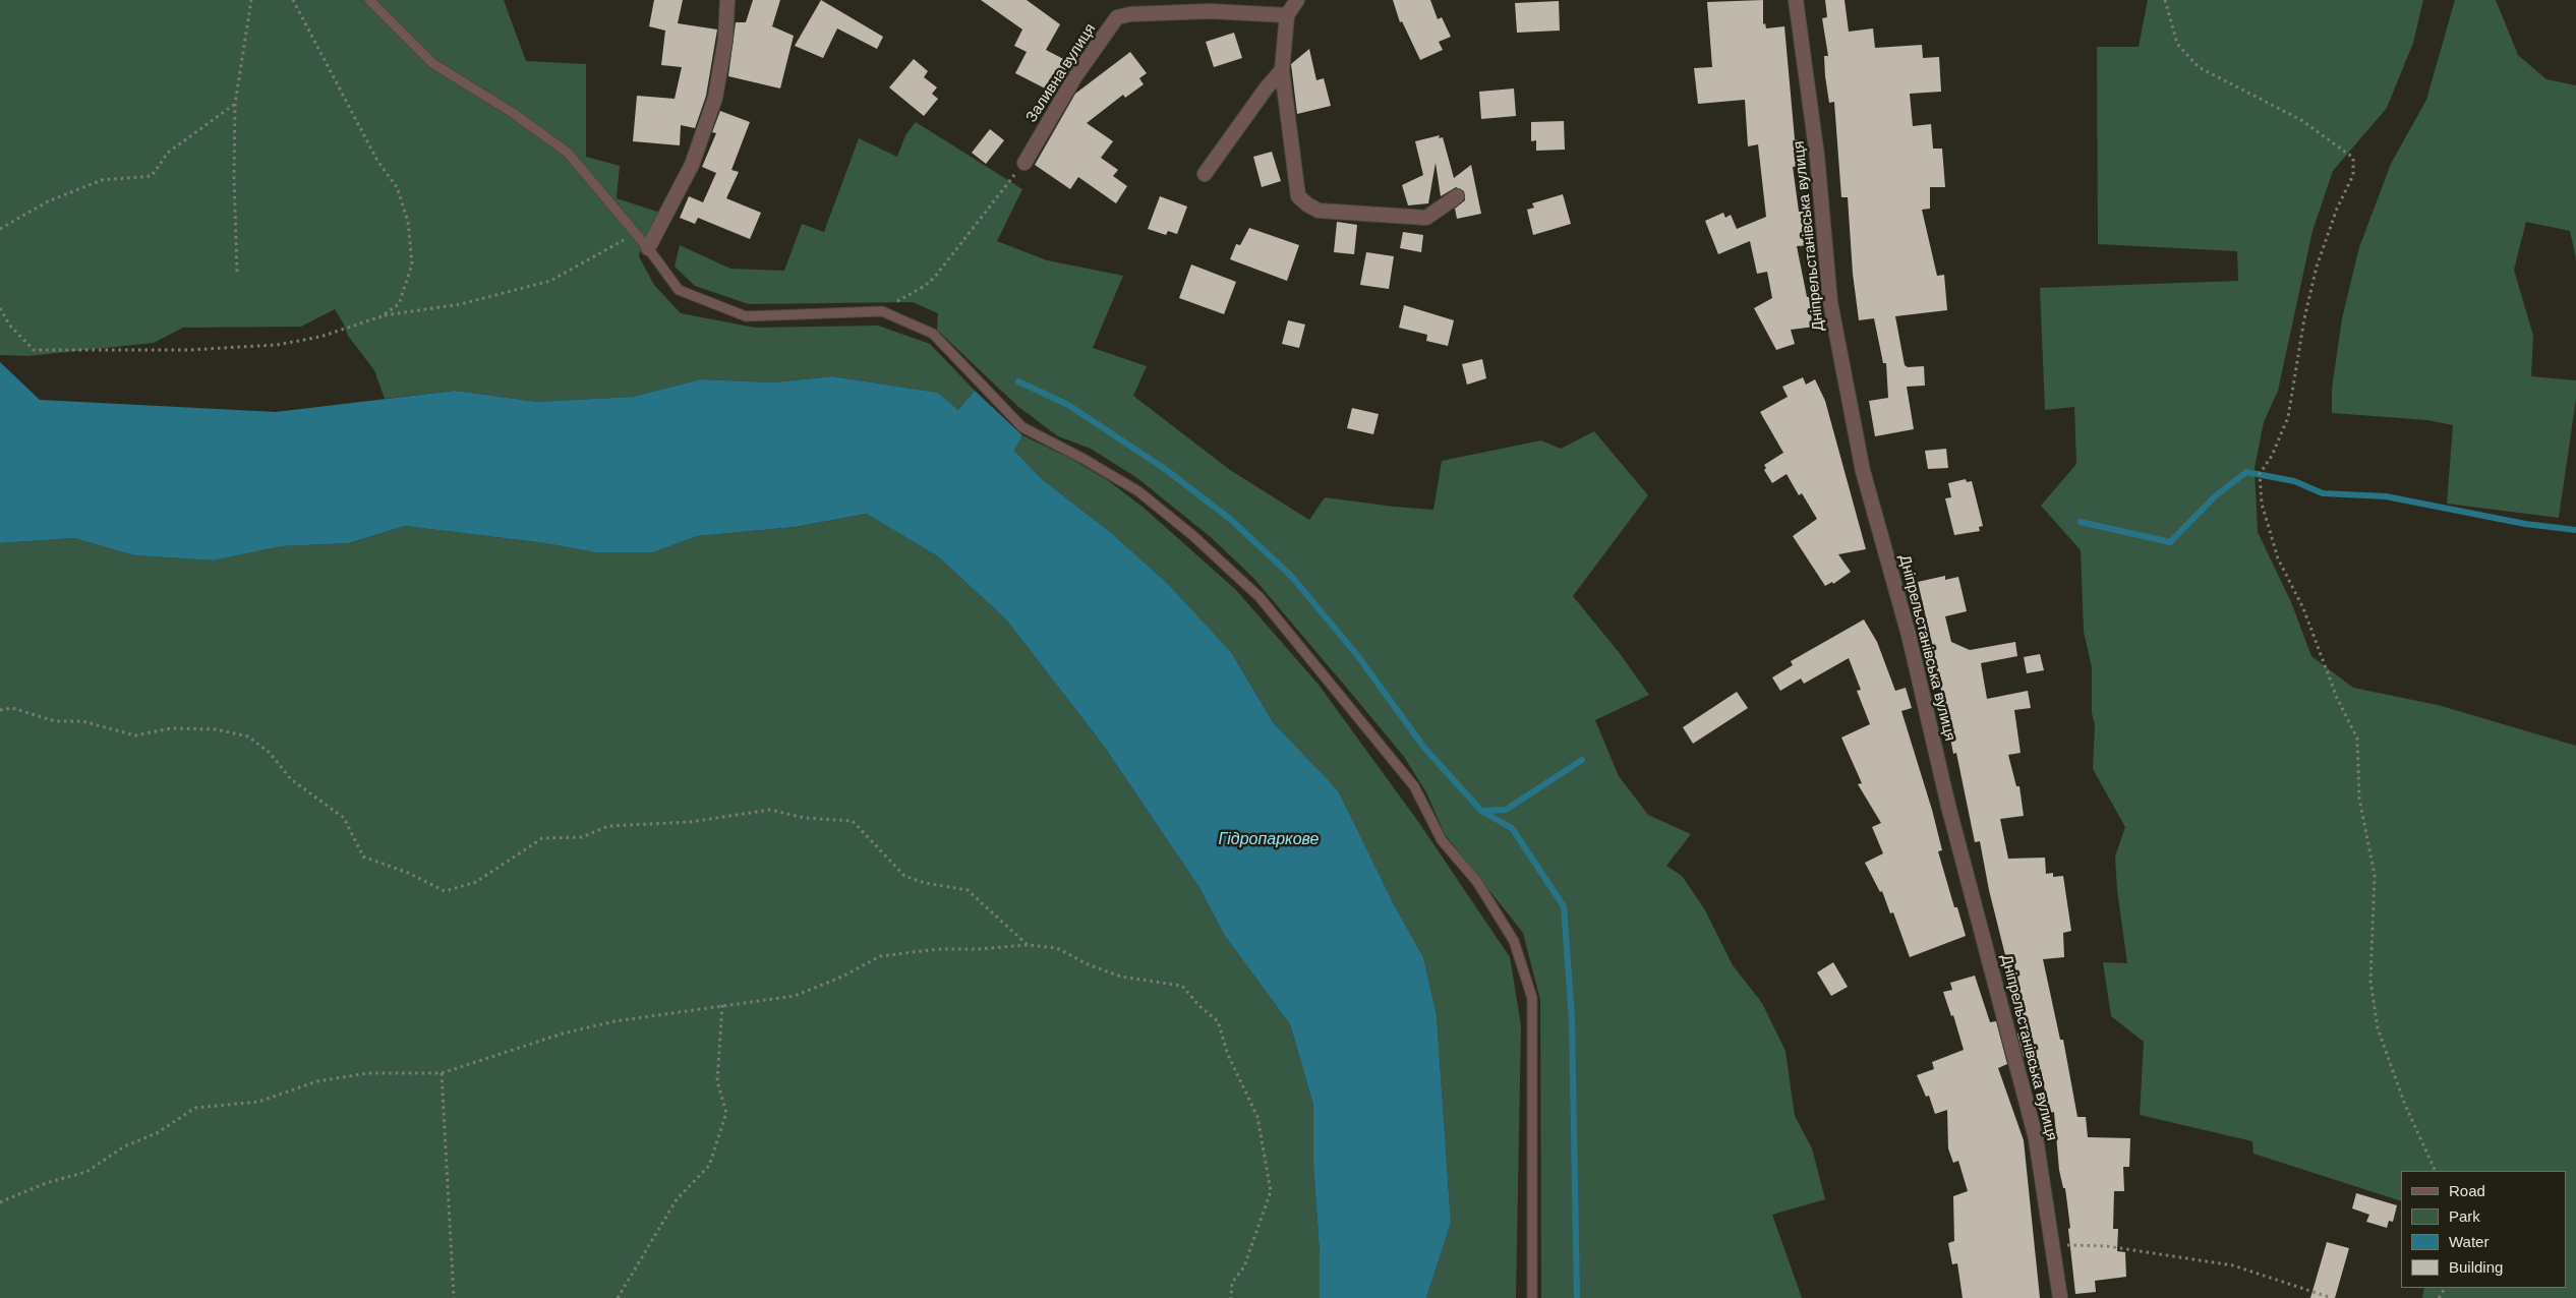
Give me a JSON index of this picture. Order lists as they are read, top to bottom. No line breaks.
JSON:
{"streets":{"street":["Заливна вулиця","Дніпрельстанівська вулиця"]},"water":["Гідропаркове"],"legend":["Road","Park","Water","Building"]}
